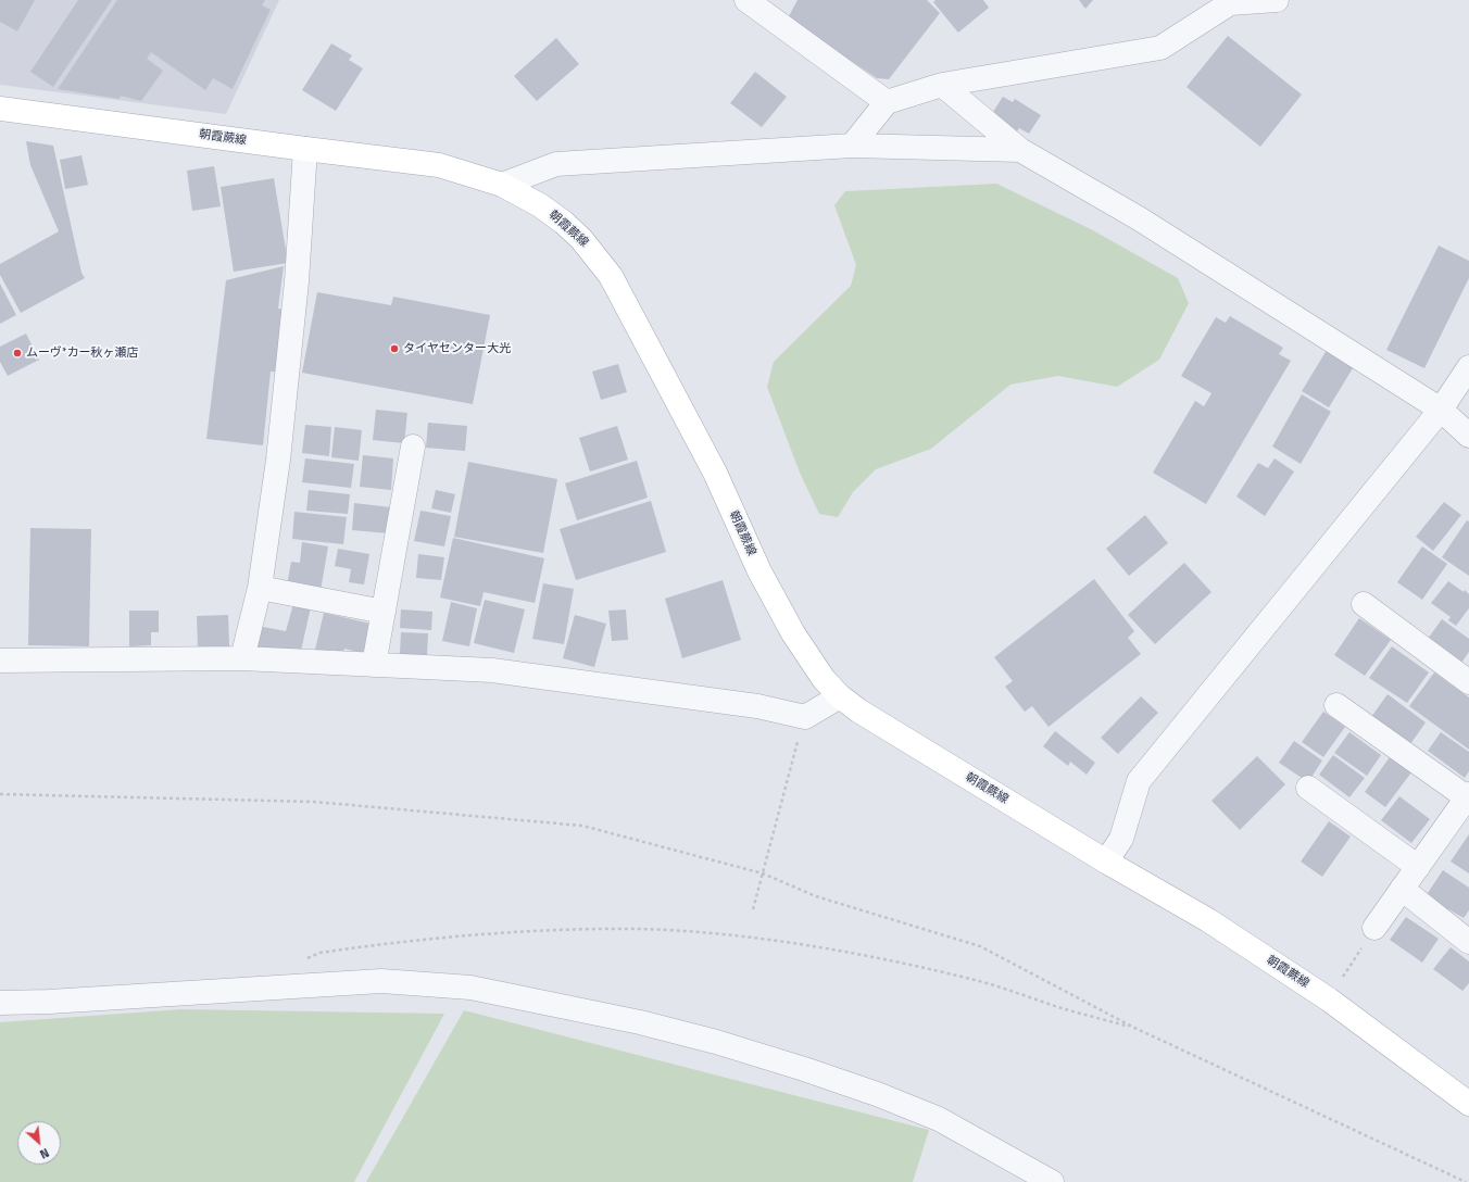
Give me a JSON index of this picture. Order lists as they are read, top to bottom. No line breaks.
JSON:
{"streets":{"main road":["朝霞蕨線"]},"places":["タイヤセンター大光","ムーヴ*カー秋ヶ瀬店"],"north":"bottom right"}
